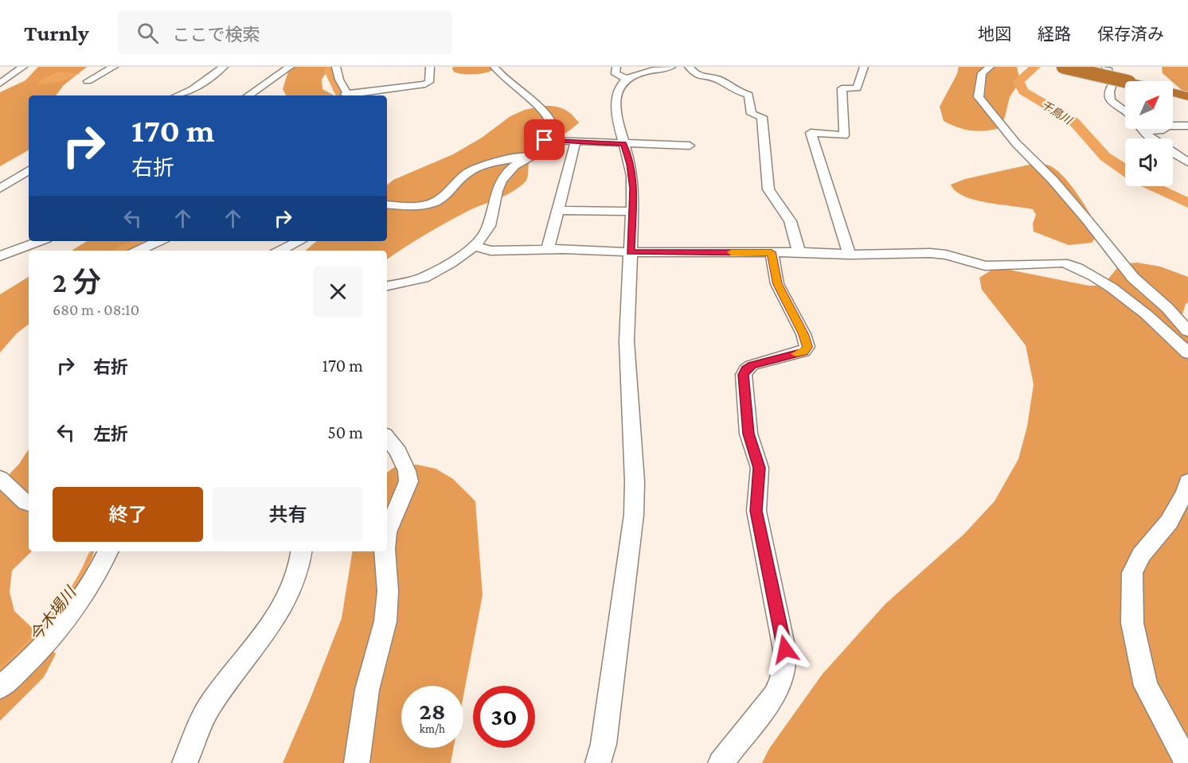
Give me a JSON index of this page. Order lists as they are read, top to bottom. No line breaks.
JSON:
{"water":["千鳥川","今木場川"],"north":"top right","page":{"header":"Turnly","search":"ここで検索","nav":["地図","経路","保存済み"],"turn":["170 m","右折"],"heading":["2 分","680 m · 08:10"],"list":[{"name":"右折","value":"170 m"},{"name":"左折","value":"50 m"}],"buttons":["終了","共有"],"speed":"28 km/h","limit":"30"}}
